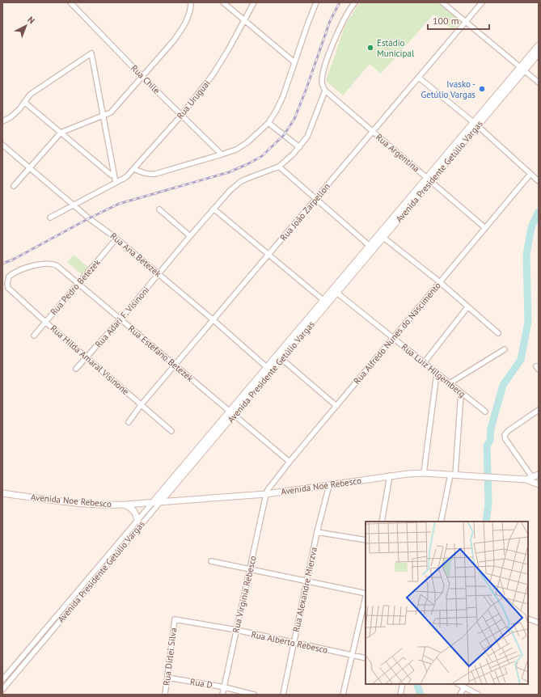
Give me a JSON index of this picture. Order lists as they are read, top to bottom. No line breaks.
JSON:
{"streets":{"main road":["Avenida Presidente Getúlio Vargas","Avenida Noé Rebesco","Avenida Noe Rebesco"],"street":["Rua Chile","Rua Uruguai","Rua Argentina","Rua João Zarpellon","Rua Ana Betezek","Rua Pedro Betezek","Rua Adari F. Visinoni","Rua Alfredo Nunes do Nascimento","Rua Estefano Betezek","Rua Hilda Amaral Visinone","Rua Luiz Hilgemberg","Rua Alexandre Mierzva","Rua Virginia Rebesco","Rua Alberto Rebesco","Rua Dirlei Silva","Rua D"]},"crossings":[["Rua Chile","Rua Uruguai"],["Rua Uruguai","Rua Ana Betezek"],["Rua Argentina","Avenida Presidente Getúlio Vargas"],["Rua Argentina","Rua João Zarpellon"],["Rua Argentina","Rua Alfredo Nunes do Nascimento"],["Avenida Presidente Getúlio Vargas","Rua Ana Betezek"],["Avenida Presidente Getúlio Vargas","Rua Estefano Betezek"],["Avenida Presidente Getúlio Vargas","Rua Luiz Hilgemberg"],["Avenida Presidente Getúlio Vargas","Avenida Noé Rebesco"],["Avenida Presidente Getúlio Vargas","Avenida Noe Rebesco"],["Rua João Zarpellon","Rua Ana Betezek"],["Rua João Zarpellon","Rua Estefano Betezek"],["Rua João Zarpellon","Rua Hilda Amaral Visinone"],["Rua Ana Betezek","Rua Pedro Betezek"],["Rua Ana Betezek","Rua Adari F. Visinoni"],["Rua Pedro Betezek","Rua Estefano Betezek"],["Rua Pedro Betezek","Rua Hilda Amaral Visinone"],["Rua Adari F. Visinoni","Rua Estefano Betezek"],["Rua Adari F. Visinoni","Rua Hilda Amaral Visinone"],["Rua Alfredo Nunes do Nascimento","Rua Estefano Betezek"],["Rua Alfredo Nunes do Nascimento","Rua Luiz Hilgemberg"],["Rua Alfredo Nunes do Nascimento","Avenida Noé Rebesco"],["Rua Alfredo Nunes do Nascimento","Rua Virginia Rebesco"],["Rua Estefano Betezek","Rua Hilda Amaral Visinone"],["Avenida Noé Rebesco","Avenida Noe Rebesco"],["Avenida Noé Rebesco","Rua Alexandre Mierzva"],["Avenida Noé Rebesco","Rua Virginia Rebesco"],["Rua Alexandre Mierzva","Rua Alberto Rebesco"],["Rua Virginia Rebesco","Rua Alberto Rebesco"],["Rua Virginia Rebesco","Rua D"],["Rua Alberto Rebesco","Rua Dirlei Silva"],["Rua Dirlei Silva","Rua D"]],"places":["Estádio Municipal","Ivasko - Getúlio Vargas"],"scale_bar":"100 m","north":"top right"}
